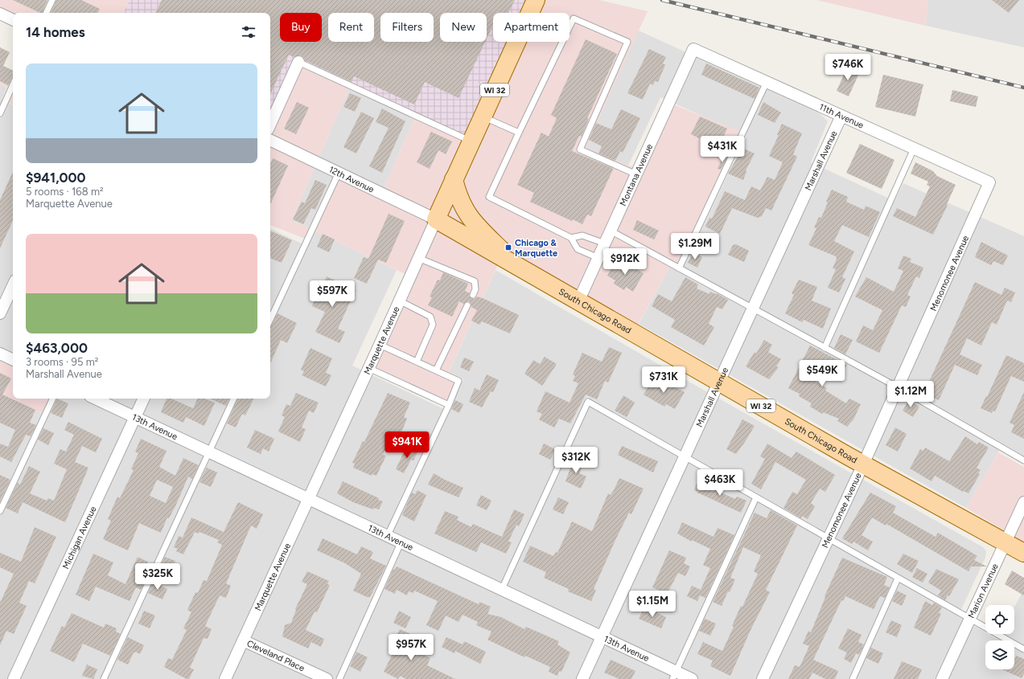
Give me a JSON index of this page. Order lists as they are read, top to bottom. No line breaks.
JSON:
{"streets":{"main road":["WI 32","South Chicago Road","Marquette Avenue"],"street":["11th Avenue","Marshall Avenue","Montana Avenue","12th Avenue","Menomonee Avenue","13th Avenue","Michigan Avenue","Marion Avenue","Cleveland Place"]},"crossings":[["WI 32","South Chicago Road"],["WI 32","Marquette Avenue"],["11th Avenue","Marshall Avenue"],["11th Avenue","Montana Avenue"],["11th Avenue","Menomonee Avenue"],["Marshall Avenue","South Chicago Road"],["Marshall Avenue","13th Avenue"],["Montana Avenue","South Chicago Road"],["12th Avenue","South Chicago Road"],["12th Avenue","Marquette Avenue"],["Menomonee Avenue","South Chicago Road"],["South Chicago Road","Marquette Avenue"],["South Chicago Road","Marion Avenue"],["Marquette Avenue","13th Avenue"],["Marquette Avenue","Cleveland Place"],["13th Avenue","Michigan Avenue"]],"places":{"transit":["Chicago & Marquette"]},"page":{"chip":["Buy","Rent","Filters","New","Apartment"],"heading":"14 homes","list":[{"name":"$941,000","note":"5 rooms · 168 m² · Marquette Avenue"},{"name":"$463,000","note":"3 rooms · 95 m² · Marshall Avenue"}],"price":["$746K","$431K","$1.29M","$912K","$597K","$549K","$731K","$1.12M","$941K","$312K","$463K","$325K","$1.15M","$957K"]}}
